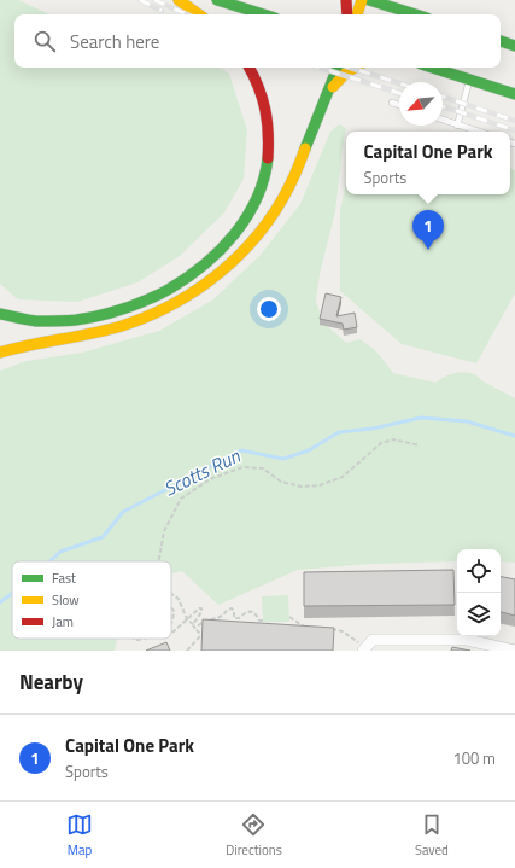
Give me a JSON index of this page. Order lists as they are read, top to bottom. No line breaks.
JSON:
{"water":["Scotts Run"],"legend":["Fast","Slow","Jam"],"north":"bottom left","page":{"search":"Search here","popup":["Capital One Park","Sports"],"pins":"1","heading":"Nearby","list":[{"mark":"1","name":"Capital One Park","note":"Sports","value":"100 m"}],"nav":["Map","Directions","Saved"]}}
